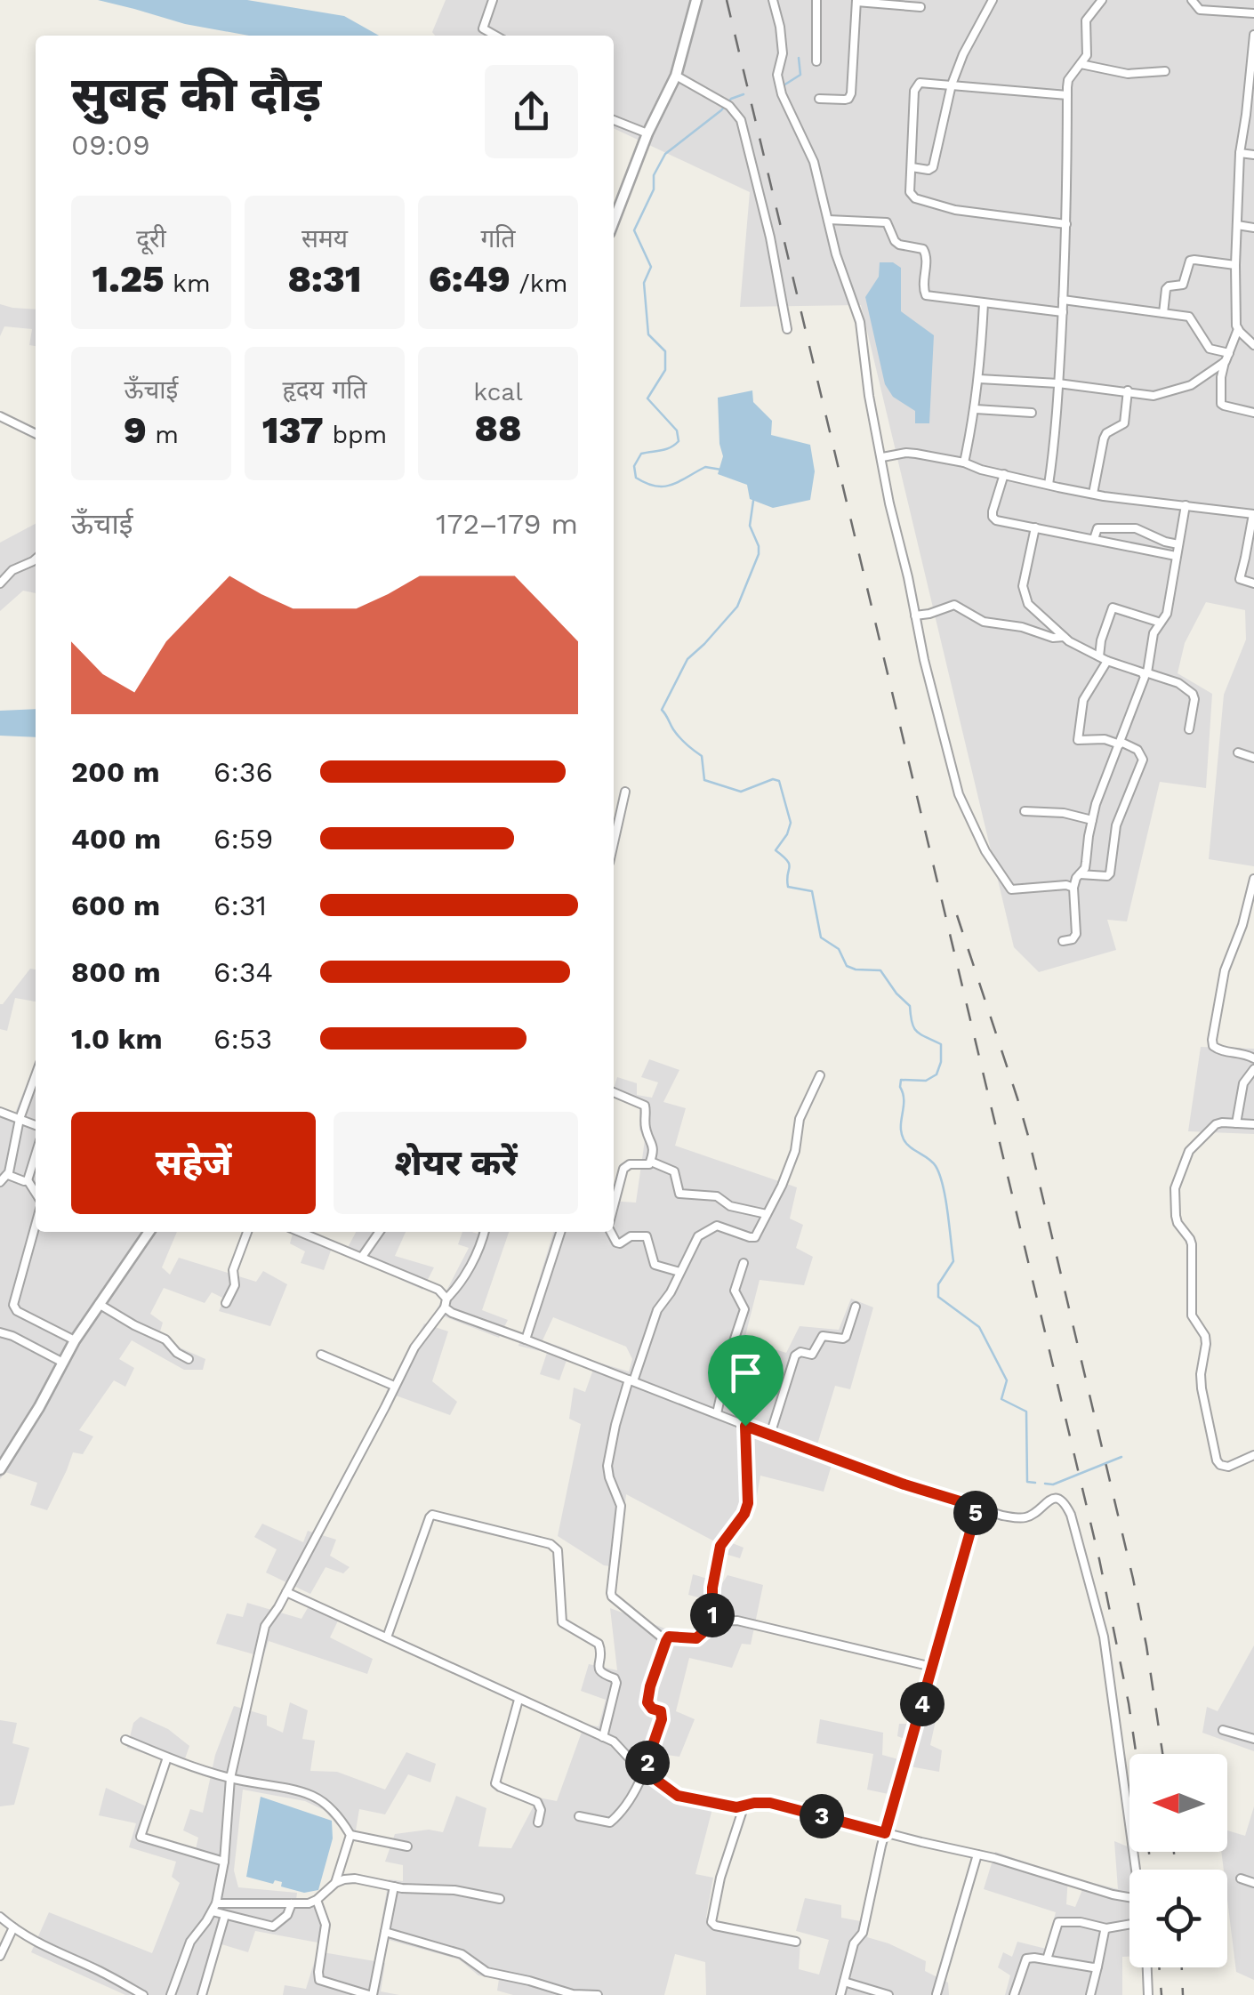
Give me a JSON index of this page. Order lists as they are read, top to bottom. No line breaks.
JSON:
{"north":"left","page":{"heading":["सुबह की दौड़","09:09"],"stats":[["दूरी","1.25 km"],["समय","8:31"],["गति","6:49 /km"],["ऊँचाई","9 m"],["हृदय गति","137 bpm"],["kcal","88"]],"chart":["ऊँचाई","172–179 m"],"list":[{"name":"200 m","note":"6:36"},{"name":"400 m","note":"6:59"},{"name":"600 m","note":"6:31"},{"name":"800 m","note":"6:34"},{"name":"1.0 km","note":"6:53"}],"buttons":["सहेजें","शेयर करें"],"pins":["5","1","4","2","3"]}}
